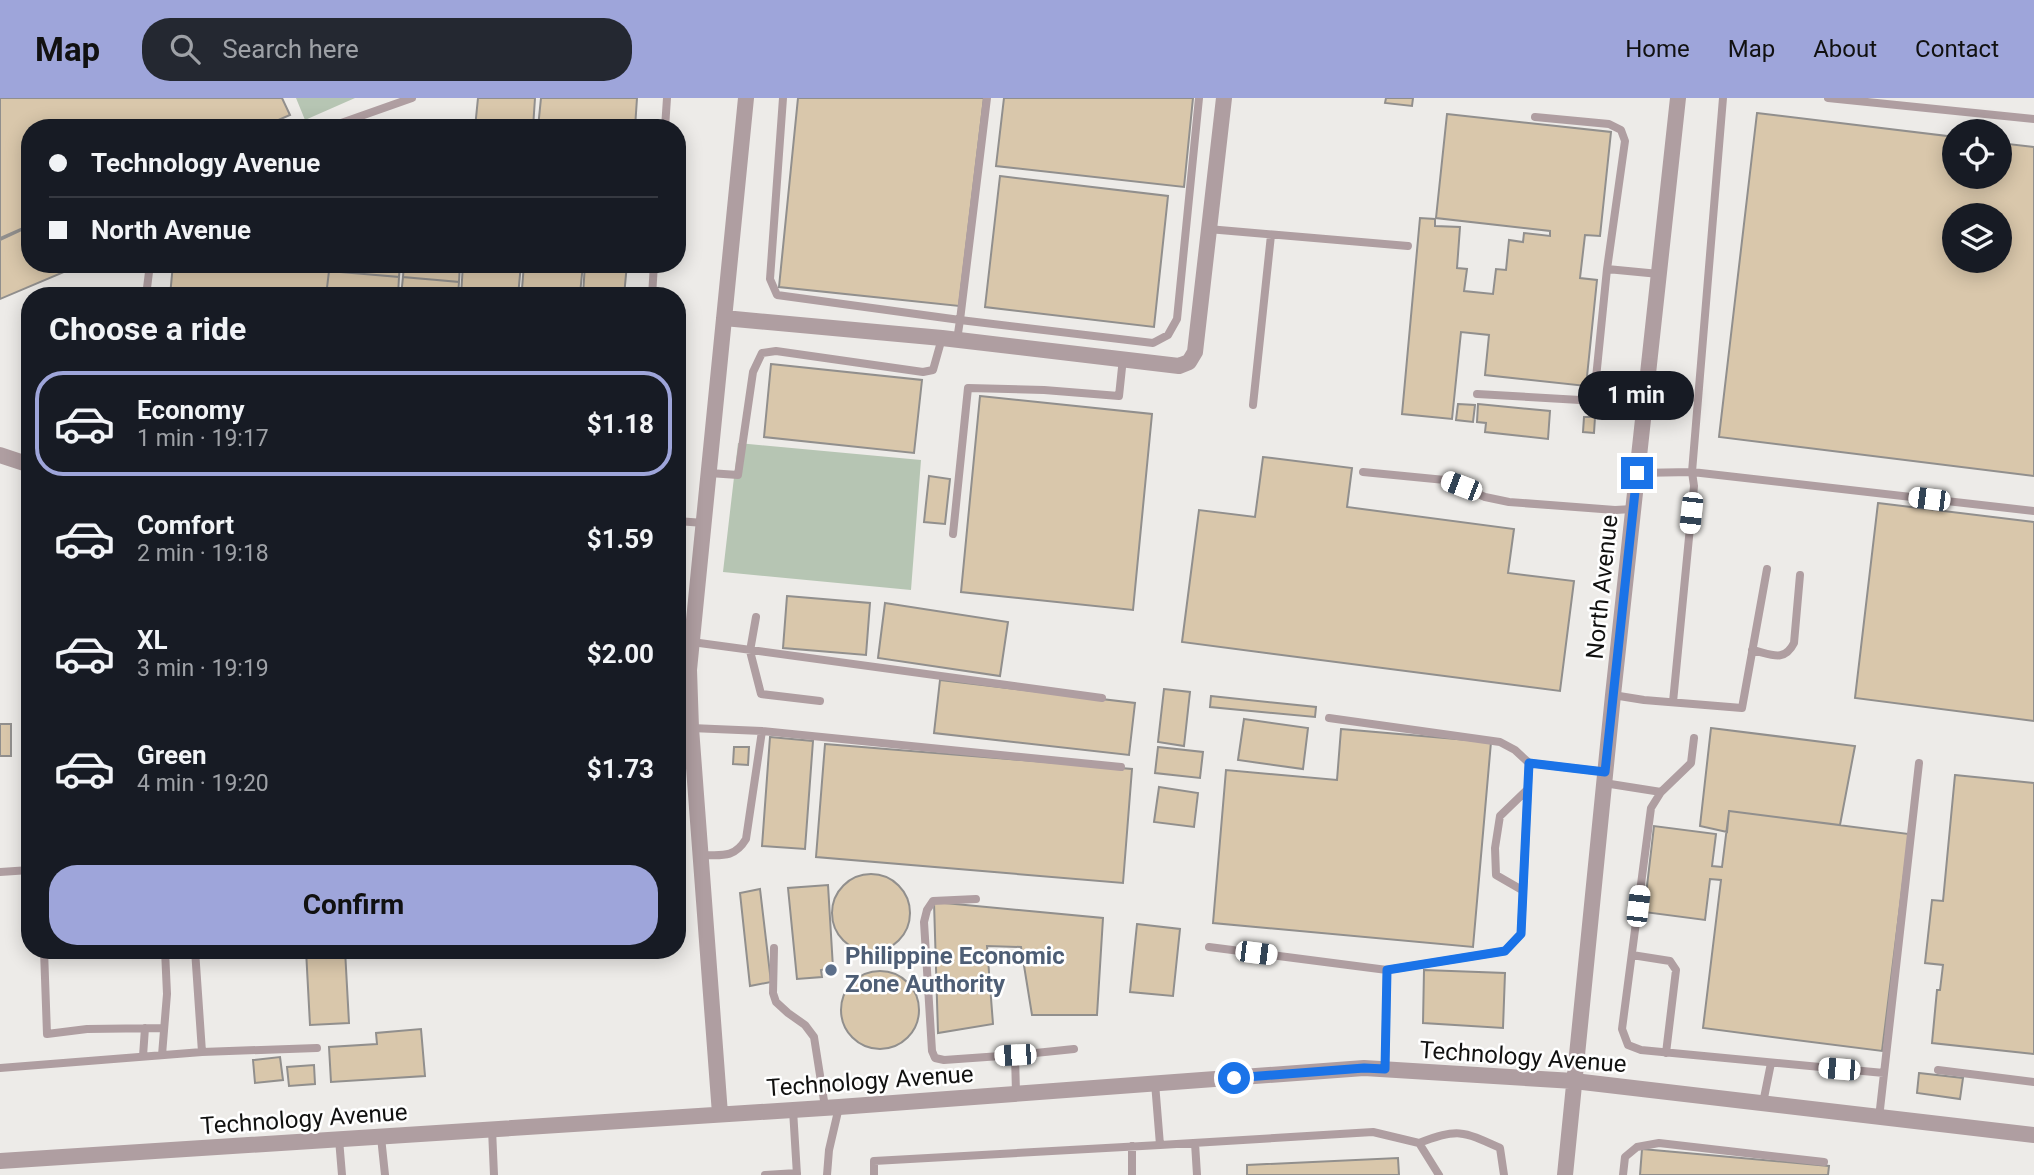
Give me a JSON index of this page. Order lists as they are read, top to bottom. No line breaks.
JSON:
{"streets":{"street":["North Avenue","Technology Avenue"]},"crossings":[["North Avenue","Technology Avenue"]],"places":["Philippine Economic Zone Authority"],"page":{"header":"Map","search":"Search here","nav":["Home","Map","About","Contact"],"banner":["Technology Avenue","North Avenue"],"heading":"Choose a ride","bubble":"1 min","list":[{"name":"Economy","note":"1 min · 19:17","value":"$1.18"},{"name":"Comfort","note":"2 min · 19:18","value":"$1.59"},{"name":"XL","note":"3 min · 19:19","value":"$2.00"},{"name":"Green","note":"4 min · 19:20","value":"$1.73"}],"buttons":"Confirm"}}
